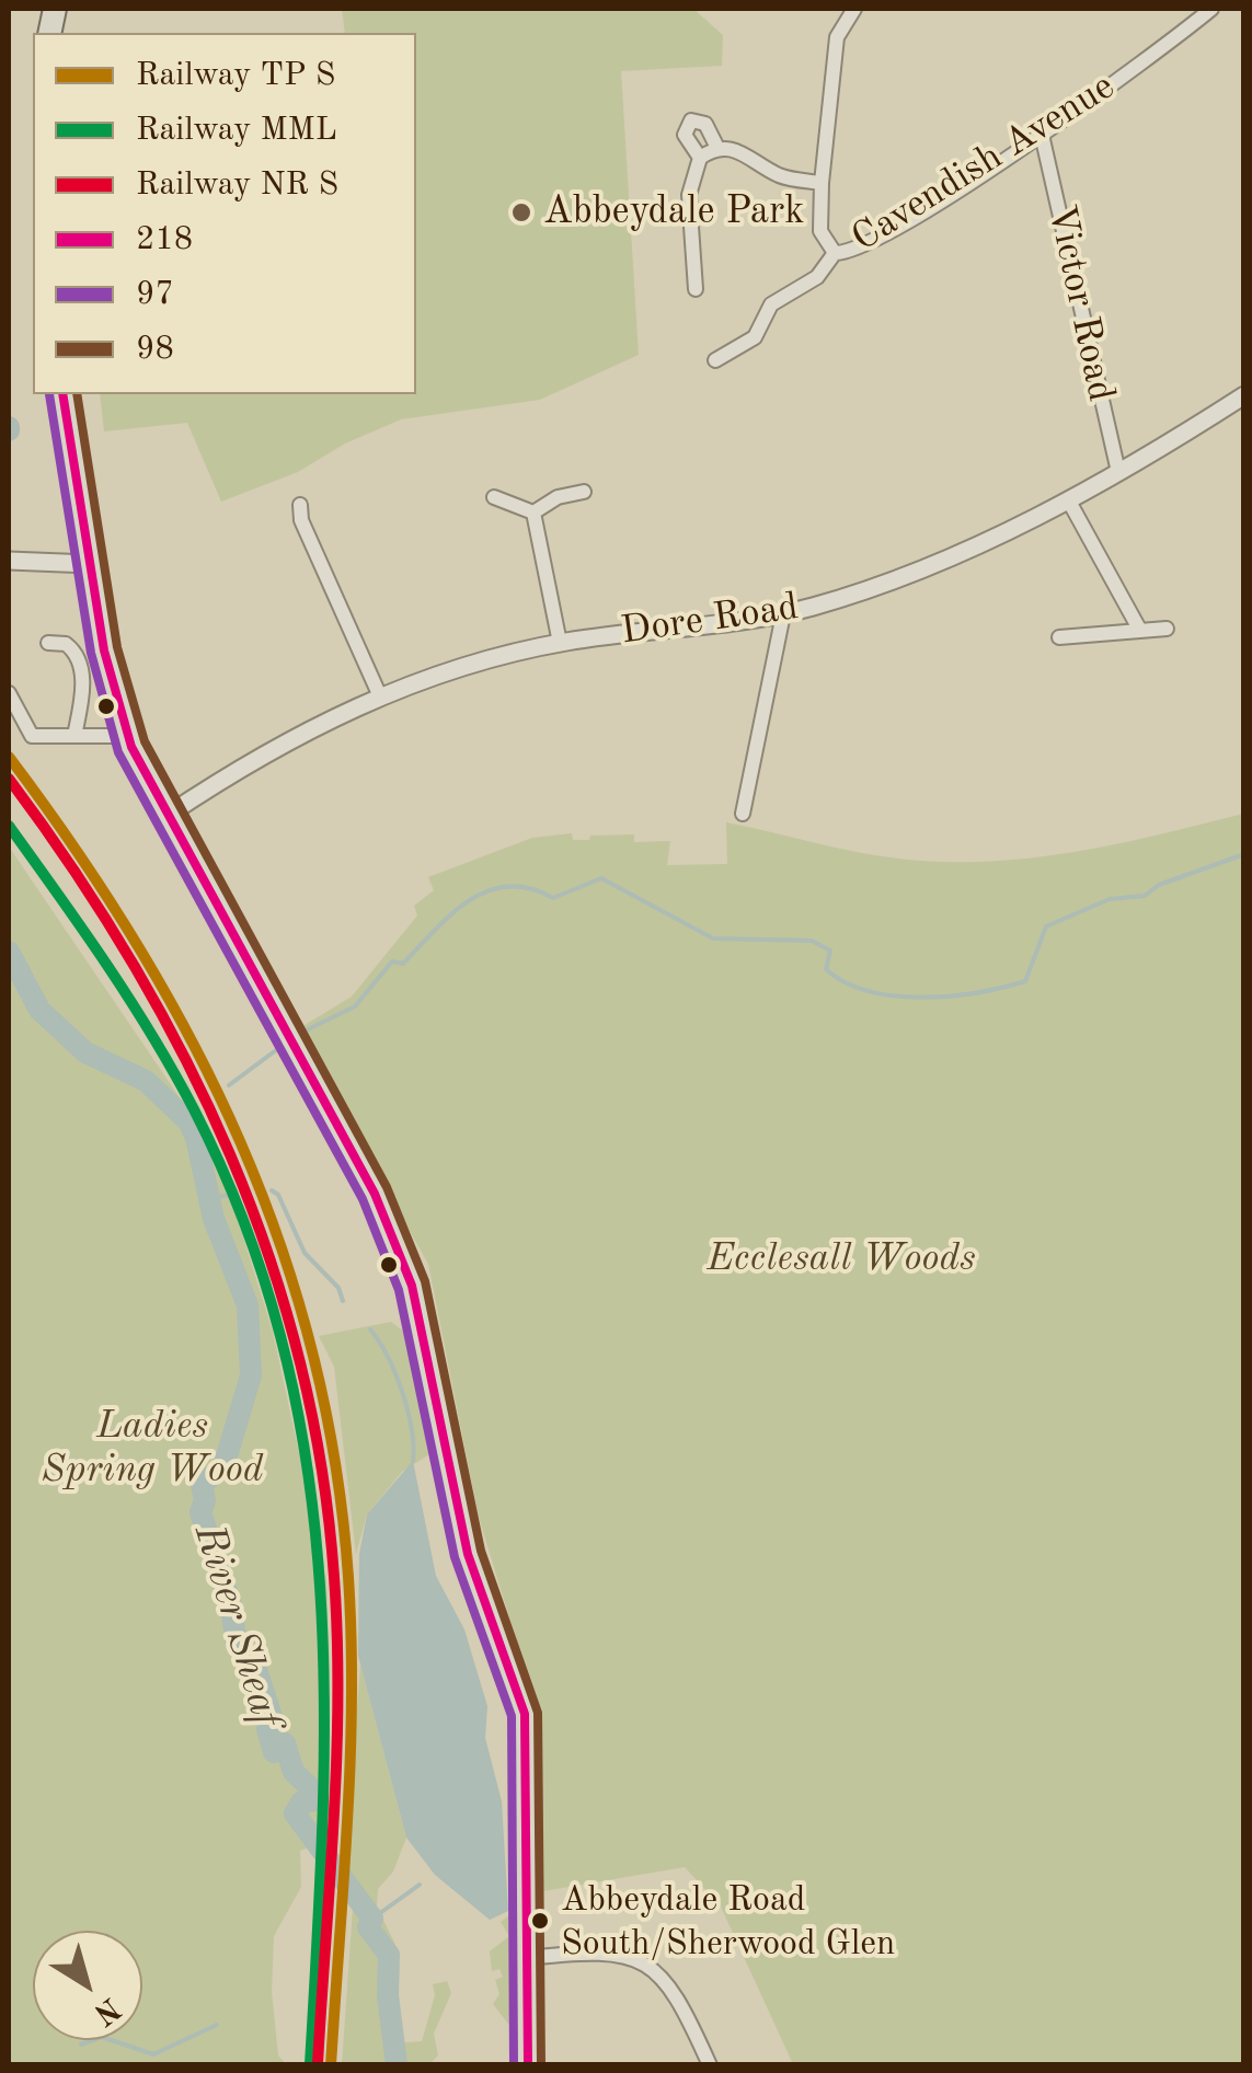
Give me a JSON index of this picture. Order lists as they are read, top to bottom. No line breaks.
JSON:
{"streets":{"street":["Cavendish Avenue","Victor Road","Dore Road"]},"crossings":[["Cavendish Avenue","Victor Road"],["Victor Road","Dore Road"]],"water":["River Sheaf"],"parks":["Ecclesall Woods","Ladies Spring Wood"],"places":["Abbeydale Park","Abbeydale Road South/Sherwood Glen"],"lines":["transit line 218","transit line 97","transit line 98","rail line MML"],"legend":["Railway TP S","Railway MML","Railway NR S","218","97","98"],"north":"bottom right"}
